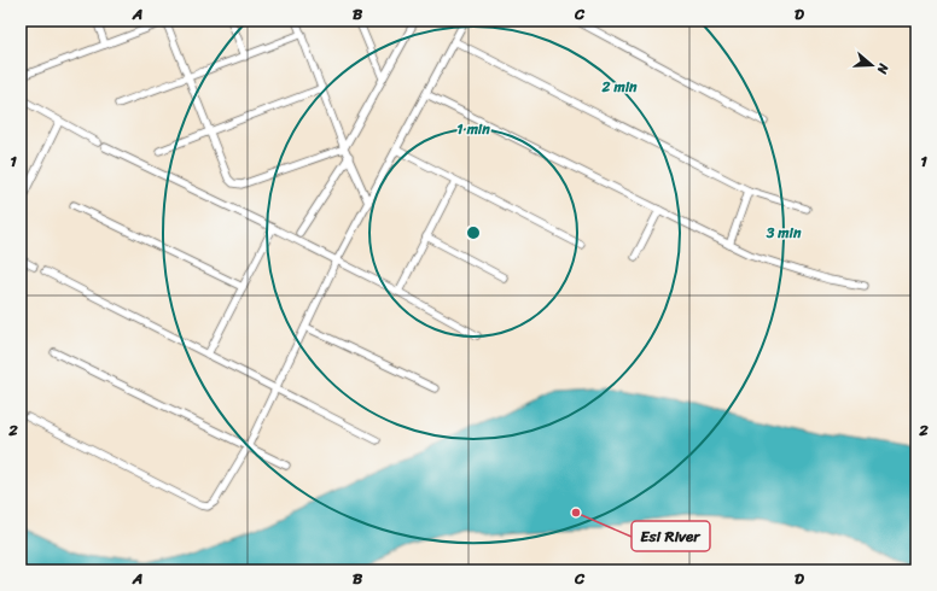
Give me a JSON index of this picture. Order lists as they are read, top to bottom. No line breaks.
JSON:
{"places":["Esi River"],"north":"right","grid":{"columns":["A","B","C","D"],"rows":["1","2"]},"rings":["2 min","1 min","3 min"]}
